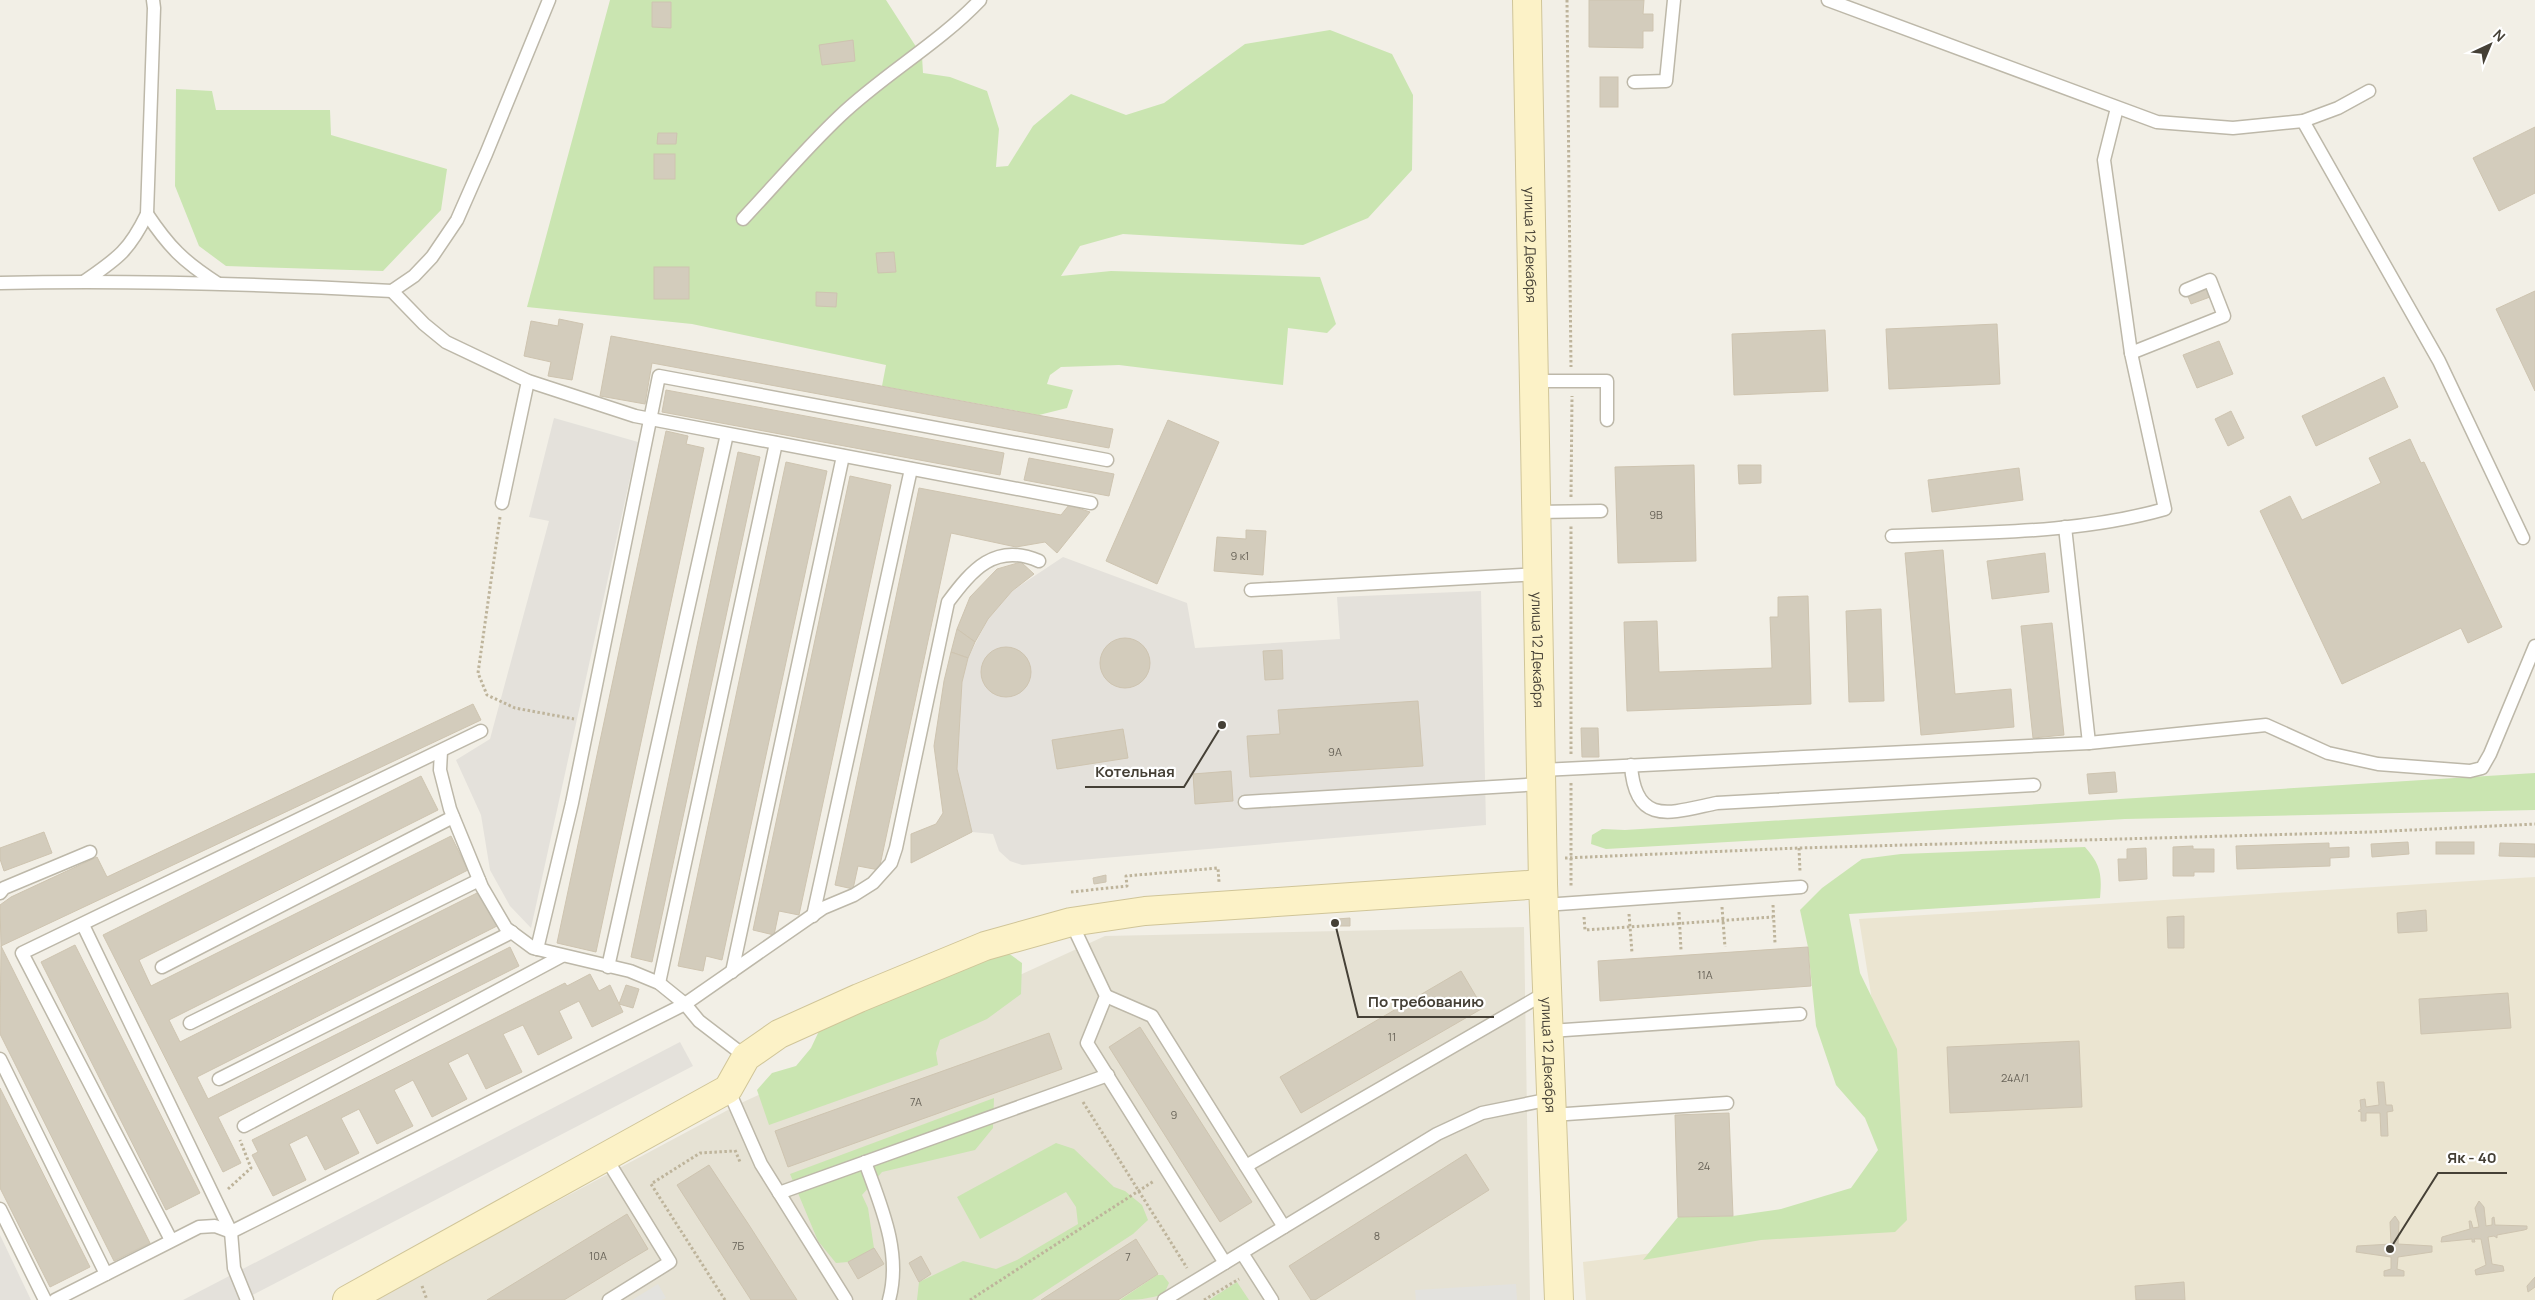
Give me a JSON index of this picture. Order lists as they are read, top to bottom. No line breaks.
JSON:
{"streets":{"street":["улица 12 Декабря"]},"places":["Котельная","По требованию","Як - 40"],"house_numbers":["9В","9 к1","9А","11А","11","24А/1","7А","9","24","8","7Б","10А","7"],"north":"top right"}
